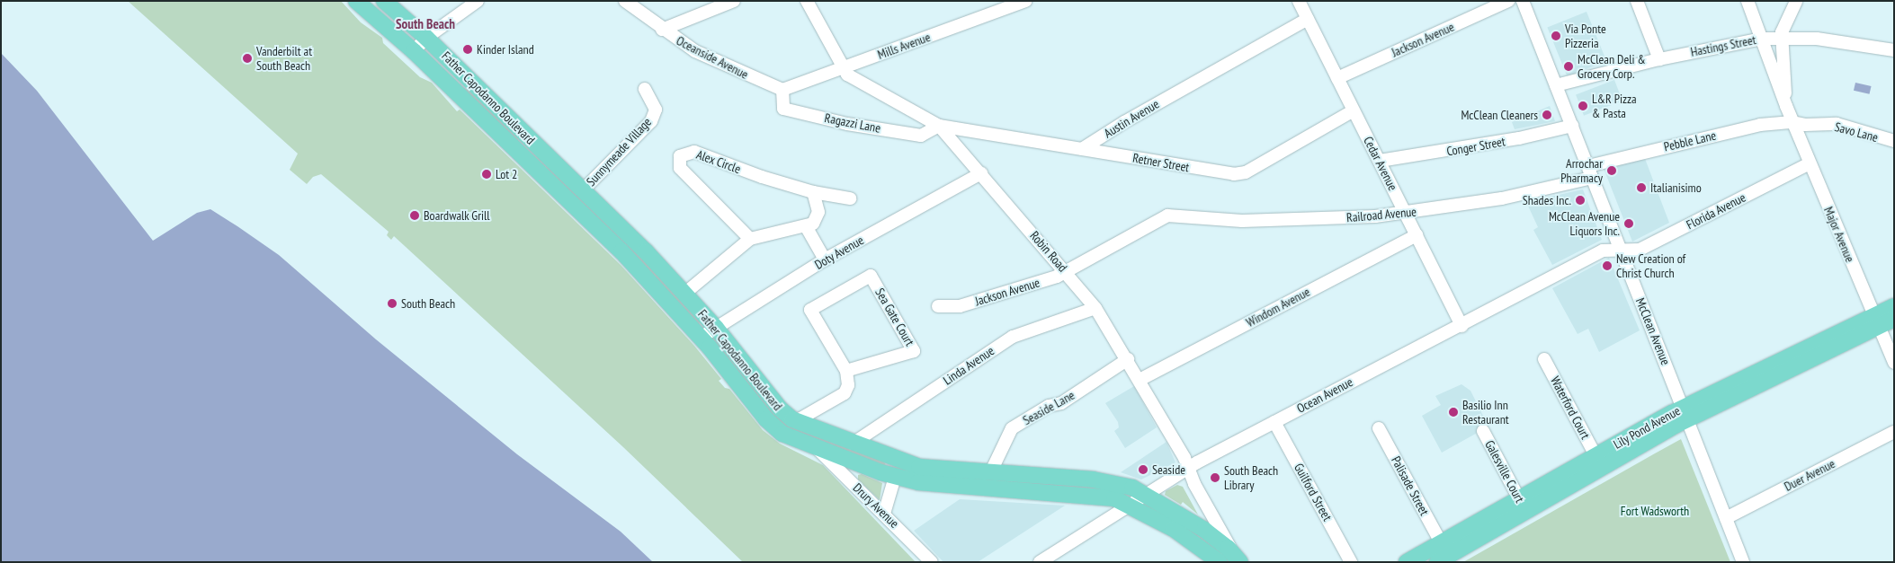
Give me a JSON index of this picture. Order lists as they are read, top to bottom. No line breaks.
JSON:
{"streets":{"main road":["Father Capodanno Boulevard","Lily Pond Avenue"],"street":["Jackson Avenue","Mills Avenue","Hastings Street","Oceanside Avenue","Austin Avenue","Ragazzi Lane","Savo Lane","Pebble Lane","Conger Street","Sunnymeade Village","Alex Circle","Retner Street","Cedar Avenue","Florida Avenue","Railroad Avenue","Major Avenue","Robin Road","Doty Avenue","Windom Avenue","Sea Gate Court","McClean Avenue","Linda Avenue","Ocean Avenue","Seaside Lane","Waterford Court","Galesville Court","Duer Avenue","Palisade Street","Guilford Street","Drury Avenue"]},"crossings":[["Jackson Avenue","Cedar Avenue"],["Jackson Avenue","Railroad Avenue"],["Jackson Avenue","Robin Road"],["Mills Avenue","Oceanside Avenue"],["Mills Avenue","Ragazzi Lane"],["Mills Avenue","Robin Road"],["Hastings Street","Major Avenue"],["Hastings Street","McClean Avenue"],["Oceanside Avenue","Ragazzi Lane"],["Father Capodanno Boulevard","Sunnymeade Village"],["Father Capodanno Boulevard","Robin Road"],["Father Capodanno Boulevard","Doty Avenue"],["Father Capodanno Boulevard","Linda Avenue"],["Father Capodanno Boulevard","Ocean Avenue"],["Father Capodanno Boulevard","Seaside Lane"],["Father Capodanno Boulevard","Drury Avenue"],["Austin Avenue","Retner Street"],["Austin Avenue","Cedar Avenue"],["Ragazzi Lane","Robin Road"],["Savo Lane","Pebble Lane"],["Savo Lane","Major Avenue"],["Pebble Lane","Railroad Avenue"],["Pebble Lane","Major Avenue"],["Pebble Lane","McClean Avenue"],["Conger Street","Cedar Avenue"],["Conger Street","McClean Avenue"],["Retner Street","Cedar Avenue"],["Cedar Avenue","Railroad Avenue"],["Cedar Avenue","Windom Avenue"],["Cedar Avenue","Ocean Avenue"],["Florida Avenue","Major Avenue"],["Florida Avenue","McClean Avenue"],["Florida Avenue","Ocean Avenue"],["Railroad Avenue","McClean Avenue"],["Major Avenue","Lily Pond Avenue"],["Robin Road","Doty Avenue"],["Robin Road","Windom Avenue"],["Robin Road","Linda Avenue"],["Robin Road","Ocean Avenue"],["Robin Road","Seaside Lane"],["McClean Avenue","Ocean Avenue"],["McClean Avenue","Lily Pond Avenue"],["McClean Avenue","Duer Avenue"],["Ocean Avenue","Guilford Street"],["Waterford Court","Lily Pond Avenue"],["Lily Pond Avenue","Galesville Court"],["Lily Pond Avenue","Palisade Street"]],"districts":["South Beach"],"parks":["Fort Wadsworth"],"places":["Via Ponte Pizzeria","Kinder Island","Vanderbilt at South Beach","McClean Deli & Grocery Corp.","L&R Pizza & Pasta","McClean Cleaners","Arrochar Pharmacy","Lot 2","Italianisimo","Shades Inc.","Boardwalk Grill","McClean Avenue Liquors Inc.","New Creation of Christ Church","South Beach","Basilio Inn Restaurant","Seaside","South Beach Library"]}
